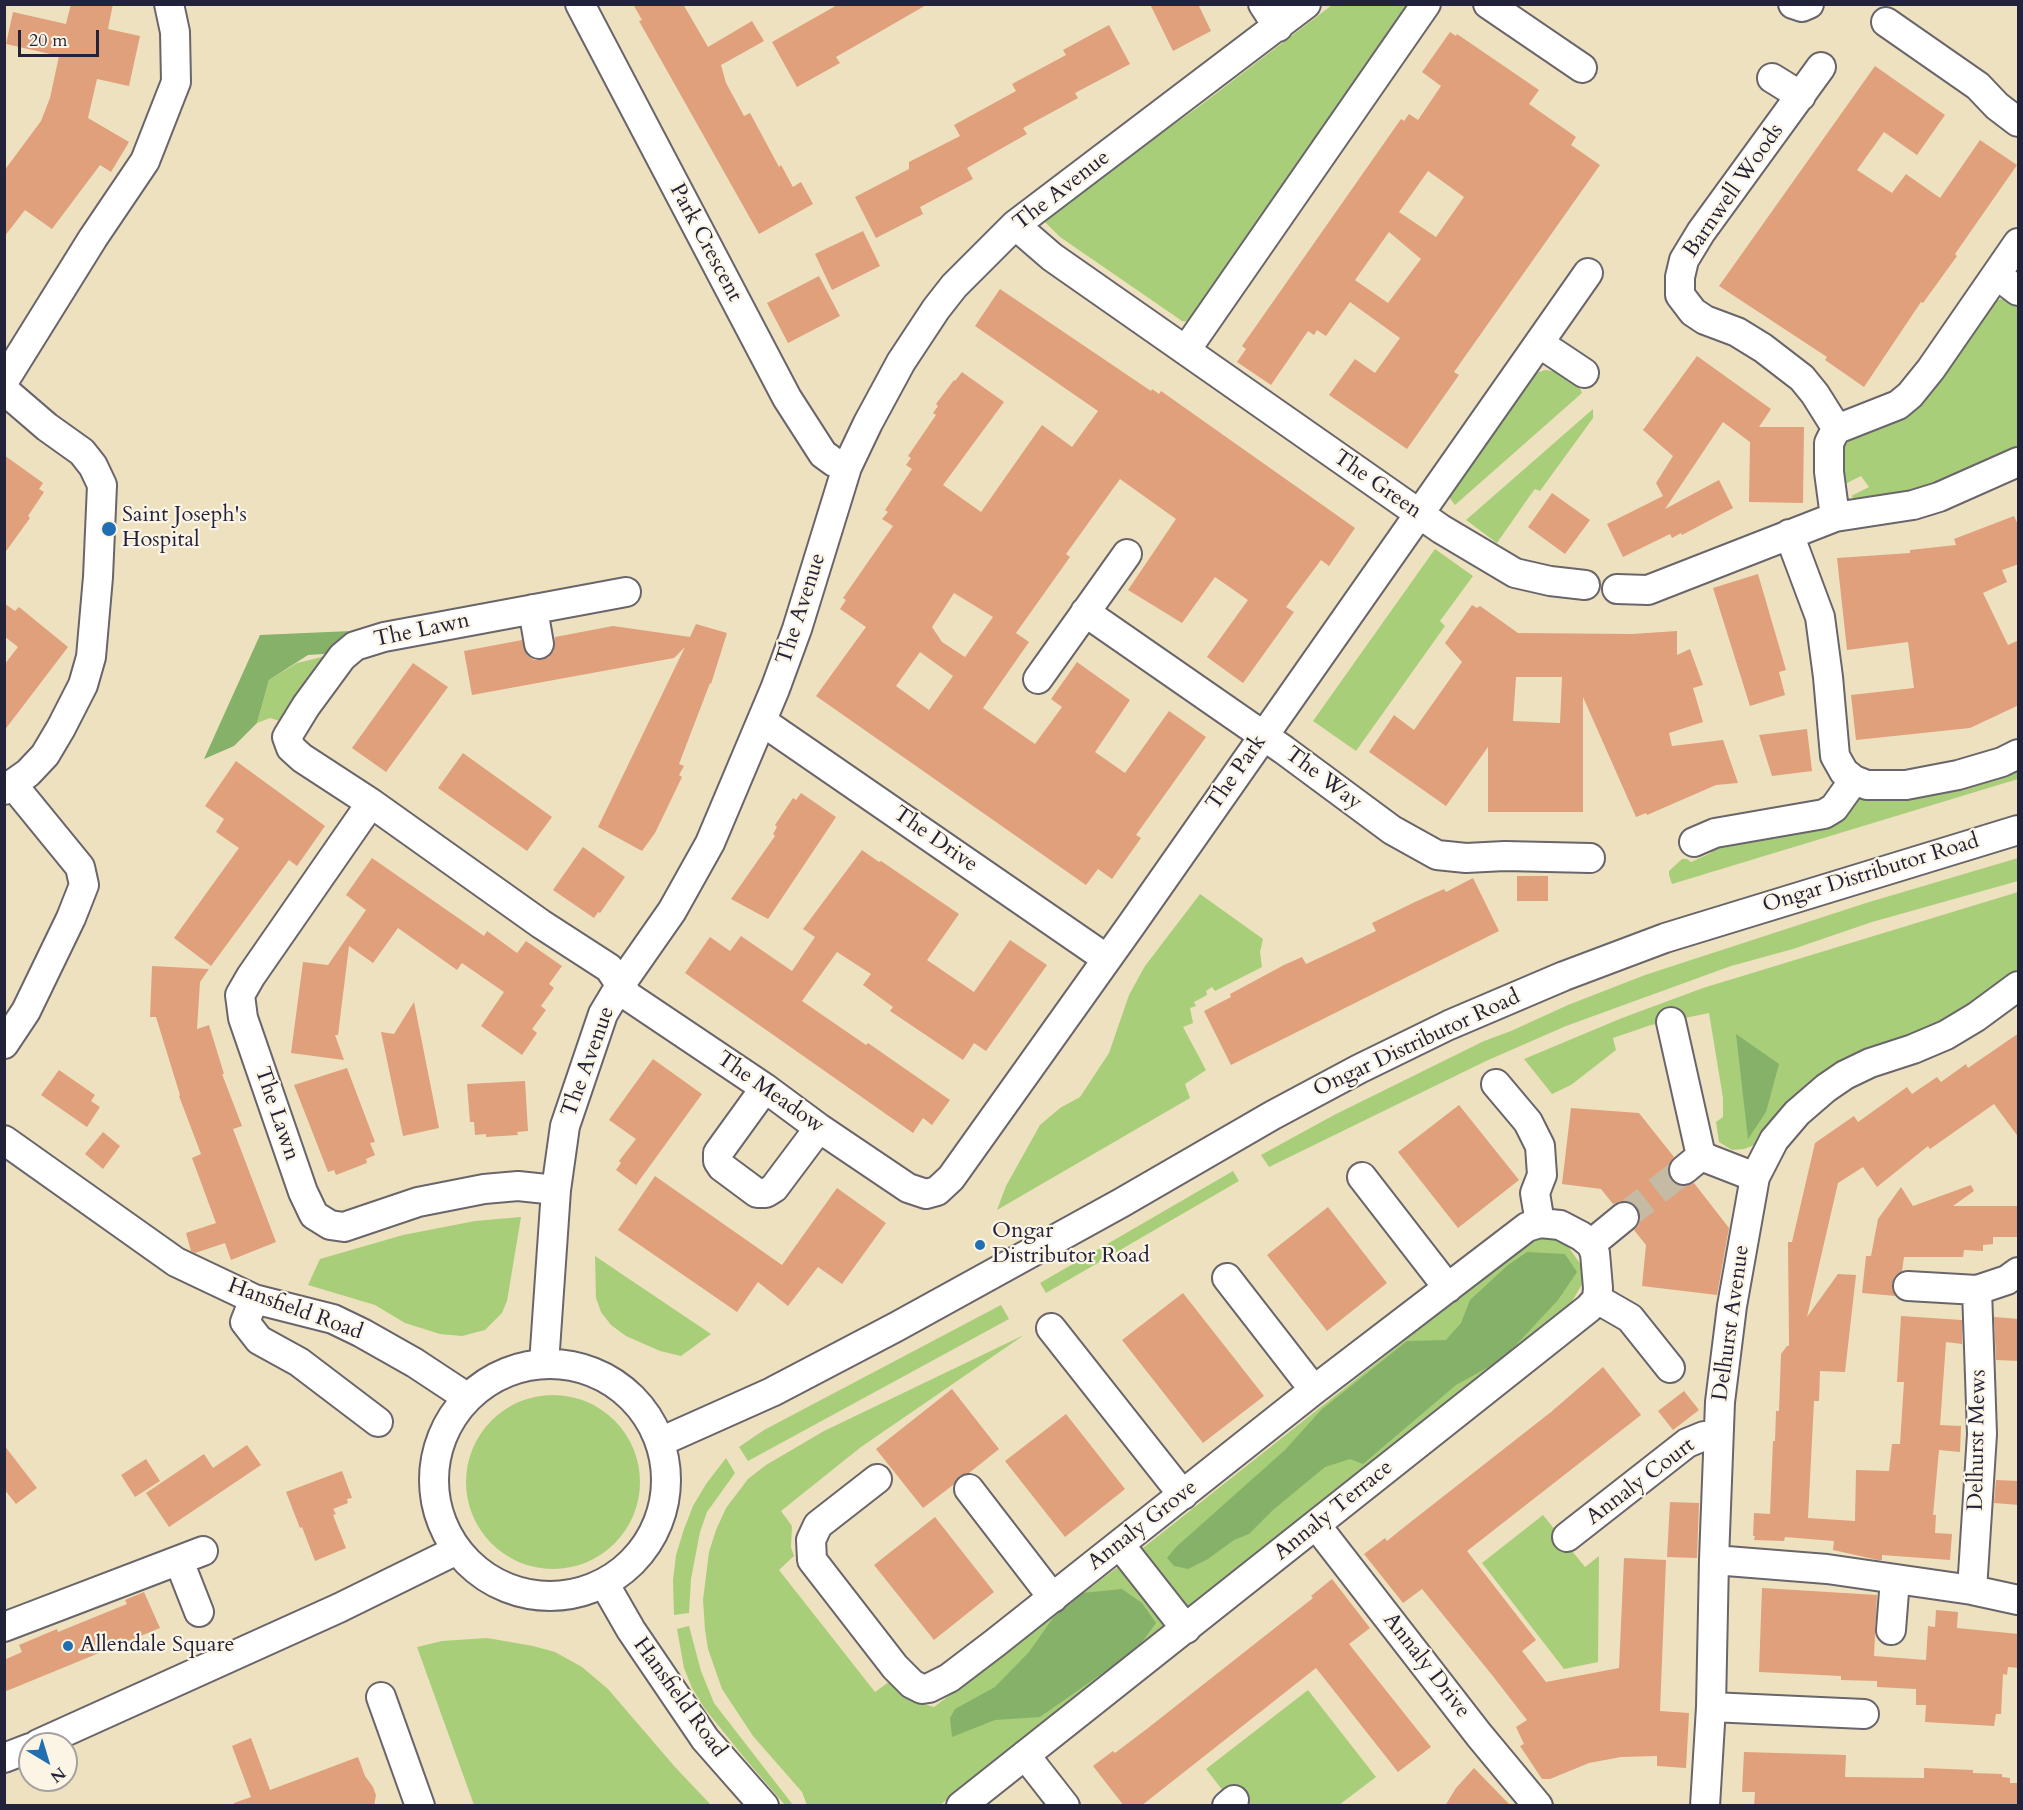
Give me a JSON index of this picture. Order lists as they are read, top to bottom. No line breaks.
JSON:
{"streets":{"street":["The Avenue","Barnwell Woods","Park Crescent","The Green","The Lawn","The Park","The Way","The Drive","Ongar Distributor Road","The Meadow","Hansfield Road","Delhurst Avenue","Delhurst Mews","Annaly Court","Annaly Terrace","Annaly Grove","Annaly Drive"]},"crossings":[["The Avenue","Park Crescent"],["The Avenue","The Green"],["The Avenue","The Lawn"],["The Avenue","The Drive"],["The Avenue","The Meadow"],["The Green","The Park"],["The Lawn","The Meadow"],["The Park","The Way"],["The Park","The Drive"],["The Park","The Meadow"],["Delhurst Avenue","Annaly Court"],["Annaly Terrace","Annaly Drive"]],"places":["Saint Joseph's Hospital","Ongar Distributor Road","Allendale Square"],"scale_bar":"20 m","north":"bottom right"}
